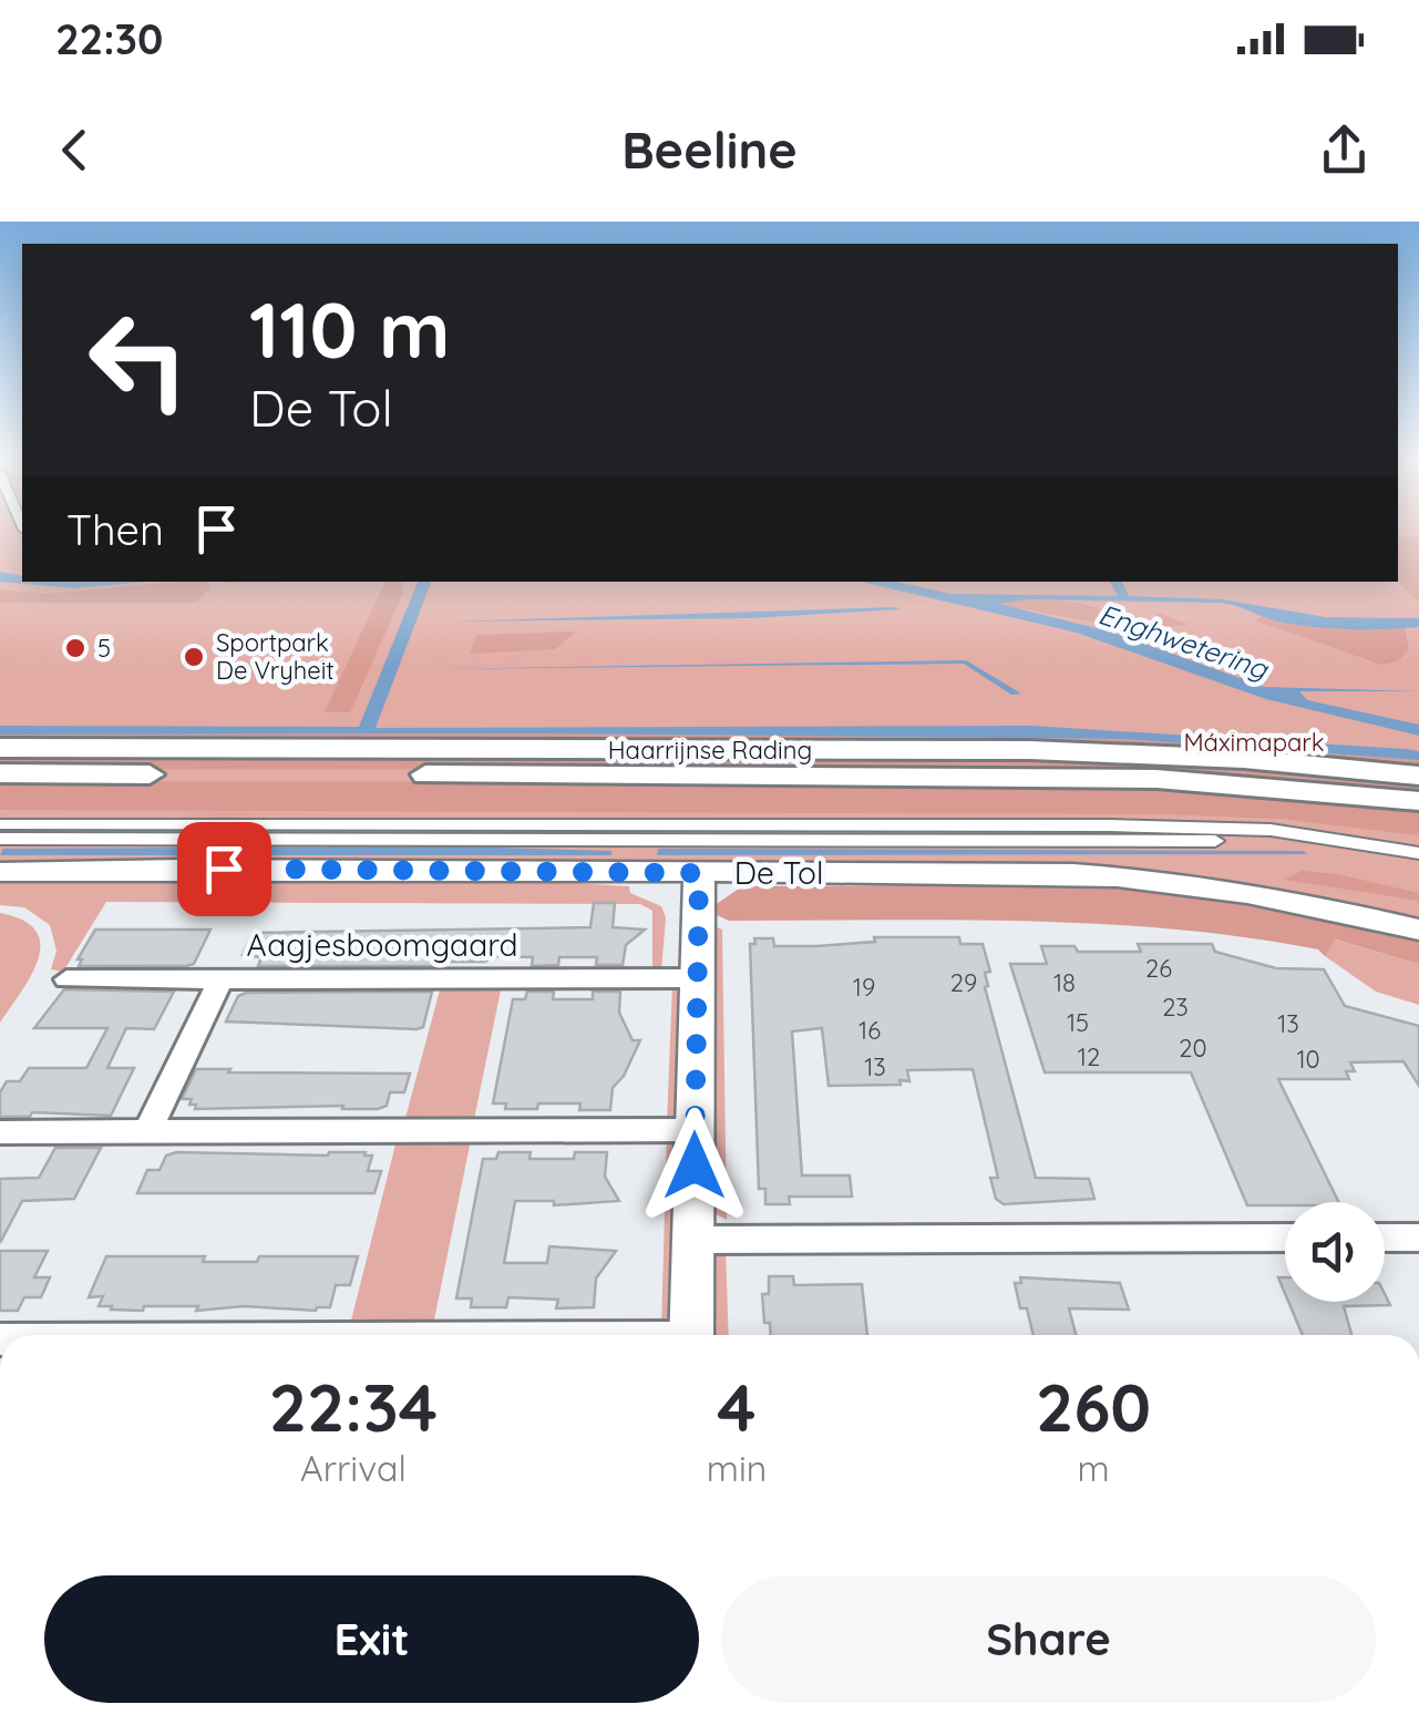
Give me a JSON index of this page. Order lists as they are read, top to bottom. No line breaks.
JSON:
{"streets":{"main road":["Haarrijnse Rading"],"street":["De Tol","Aagjesboomgaard"]},"water":["Enghwetering"],"parks":["Máximapark"],"places":["5","Sportpark De Vryheit"],"house_numbers":["26","29","18","19","23","15","13","16","20","12","10","13"],"page":{"status":"22:30","header":"Beeline","turn":["110 m","De Tol"],"then":"Then","eta":["22:34","Arrival","4","min","260","m"],"buttons":["Exit","Share"]}}
